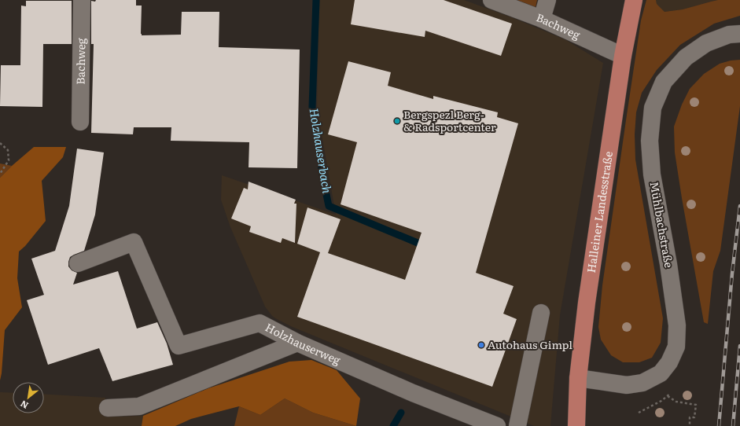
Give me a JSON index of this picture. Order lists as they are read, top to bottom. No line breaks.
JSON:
{"streets":{"main road":["Halleiner Landesstraße"],"street":["Bachweg","Mühlbachstraße","Holzhauserweg"]},"crossings":[["Bachweg","Halleiner Landesstraße"],["Halleiner Landesstraße","Mühlbachstraße"]],"water":["Holzhauserbach"],"places":["Bergspezl Berg- & Radsportcenter","Autohaus Gimpl"],"north":"bottom left"}
